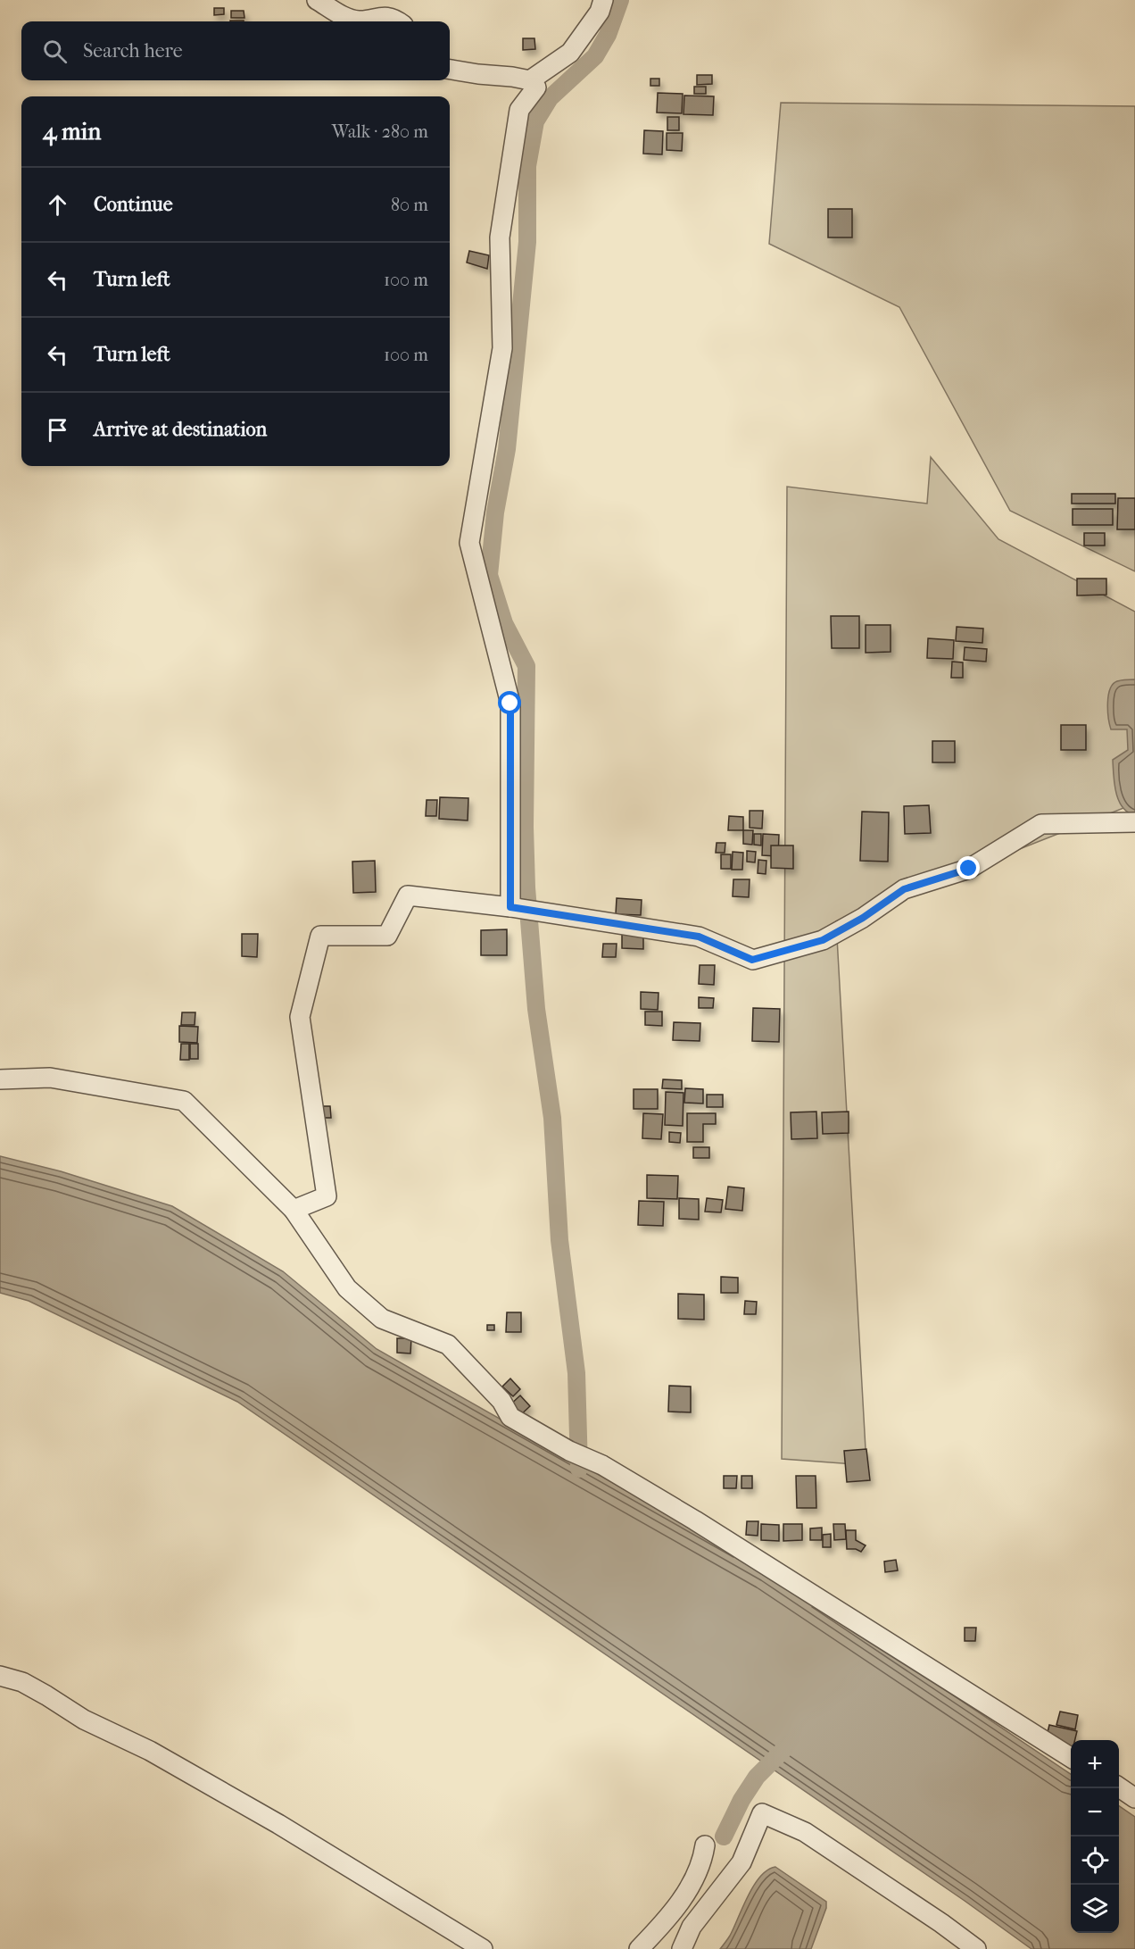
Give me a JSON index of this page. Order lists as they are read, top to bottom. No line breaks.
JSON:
{"page":{"search":"Search here","heading":["4 min","Walk · 280 m"],"list":[["Continue","80 m"],["Turn left","100 m"],["Turn left","100 m"],"Arrive at destination"],"map_buttons":["+","−"]}}
